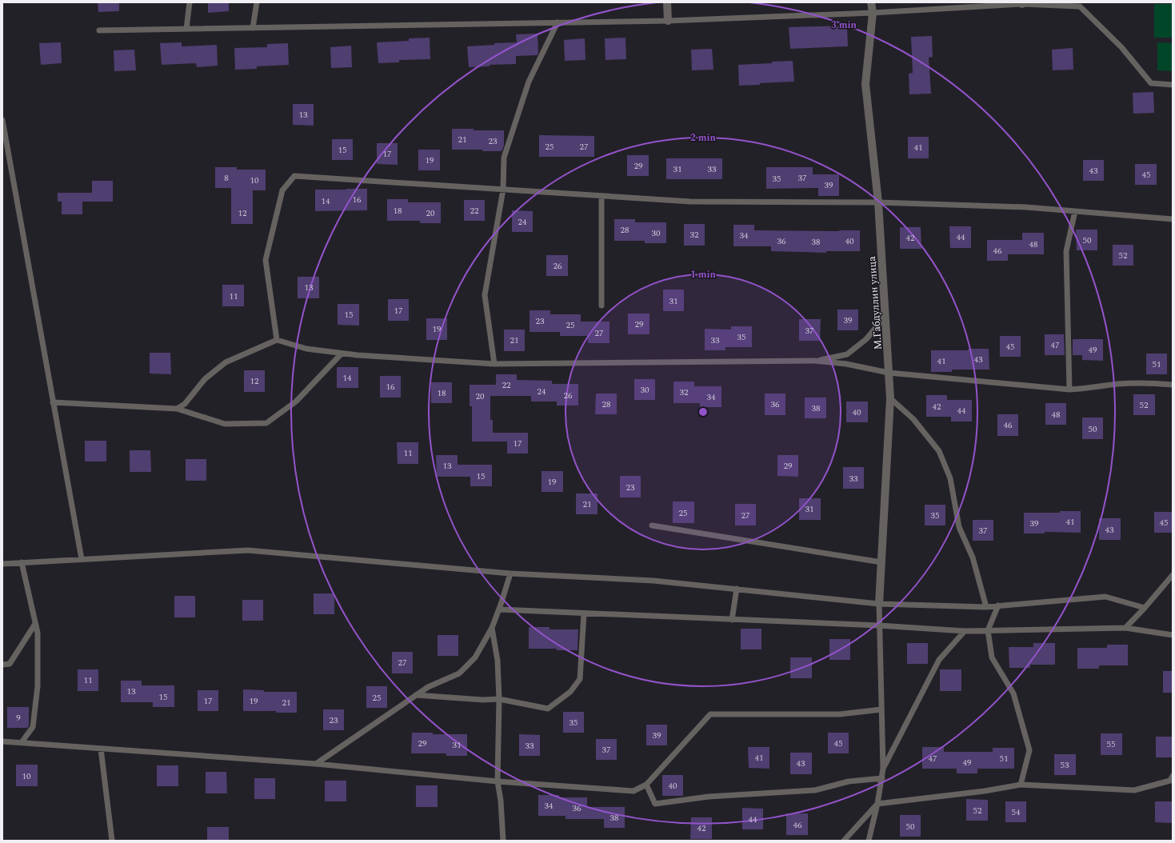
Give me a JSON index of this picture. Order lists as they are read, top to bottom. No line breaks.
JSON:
{"streets":{"street":["М.Габдуллин улица"]},"house_numbers":["13","21","23","25","27","41","15","17","19","29","31","33","43","45","8","37","35","10","39","16","14","18","22","12","20","24","28","30","32","34","44","42","50","36","40","38","48","46","52","26","13","11","31","17","15","39","23","29","25","19","37","27","35","21","33","47","45","49","43","41","51","14","12","22","16","30","24","32","18","26","20","34","28","36","52","42","38","44","40","48","46","50","17","11","13","29","15","33","19","23","21","31","25","27","35","41","45","39","43","37","27","11","13","15","25","17","19","21","9","23","35","39","29","45","55","31","33","37","41","47","51","49","43","53","10","40","34","36","52","54","38","44","46","50","42"],"rings":["3 min","2 min","1 min"]}
